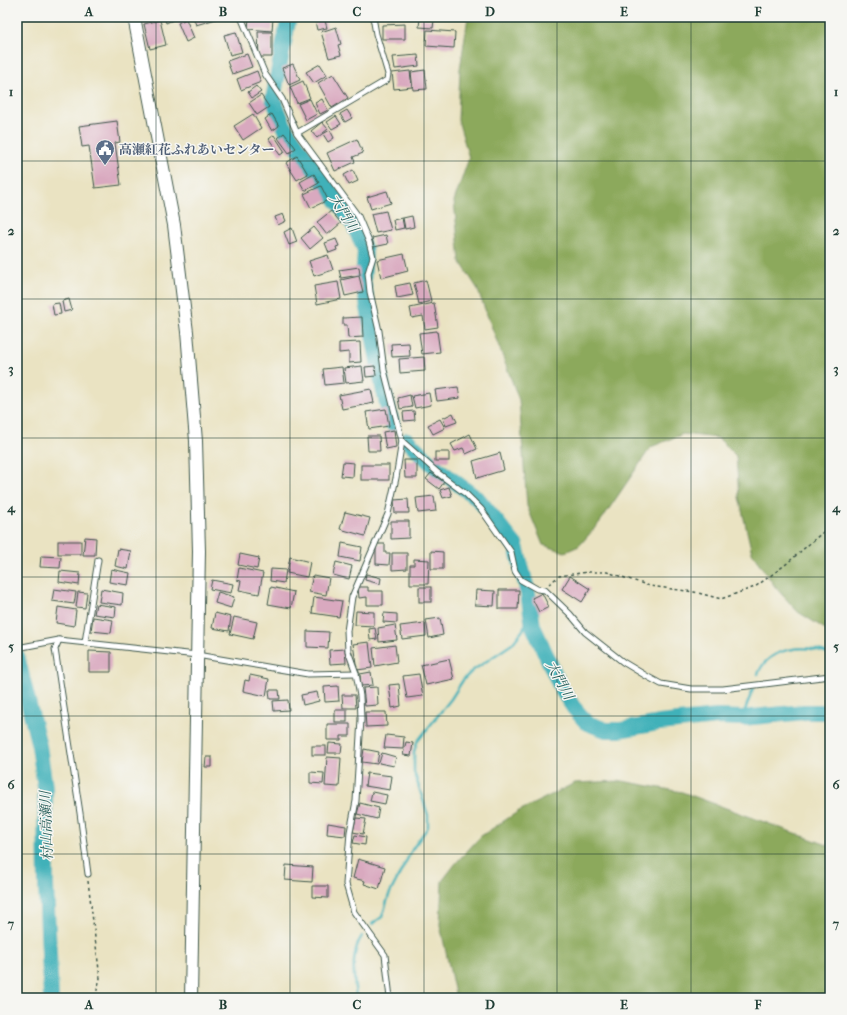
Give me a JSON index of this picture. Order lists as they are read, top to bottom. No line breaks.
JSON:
{"water":["大門川","村山高瀬川"],"places":{"public building":["高瀬紅花ふれあいセンター"]},"grid":{"columns":["A","B","C","D","E","F"],"rows":["1","2","3","4","5","6","7"]}}
